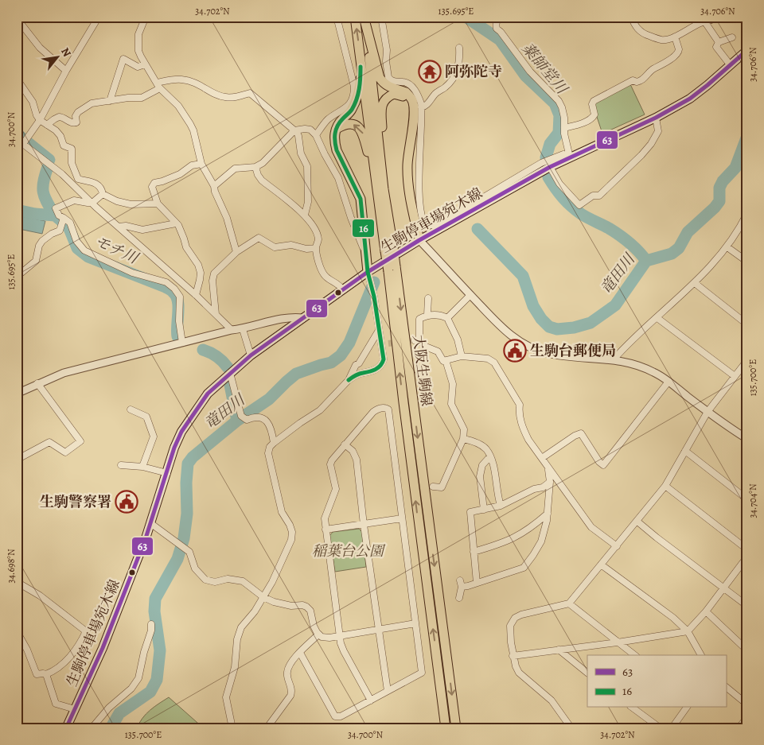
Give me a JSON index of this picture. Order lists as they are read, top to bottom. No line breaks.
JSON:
{"streets":{"main road":["生駒停車場宛木線","大阪生駒線"]},"water":["薬師堂川","モチ川","竜田川"],"parks":["稲葉台公園"],"places":{"temple":["阿弥陀寺"],"public building":["生駒台郵便局","生駒警察署"]},"lines":["transit line 63","transit line 16"],"legend":["63","16"],"north":"top right","coordinates":["34.702°N","135.695°E","34.706°N","34.700°N","135.700°E","34.704°N","34.698°N"]}
